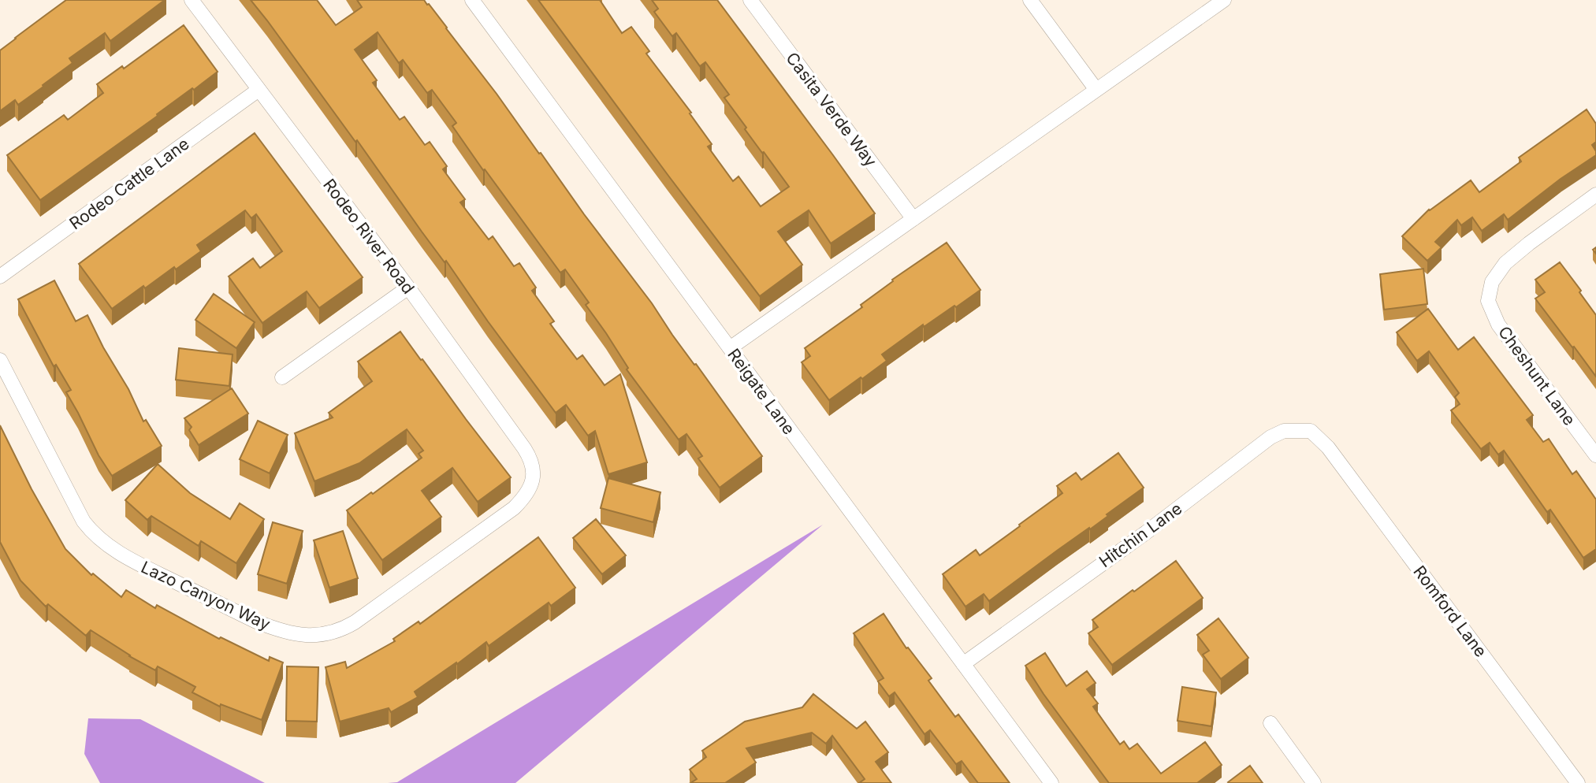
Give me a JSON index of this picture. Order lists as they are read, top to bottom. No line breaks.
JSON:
{"streets":{"street":["Casita Verde Way","Rodeo Cattle Lane","Rodeo River Road","Cheshunt Lane","Reigate Lane","Hitchin Lane","Lazo Canyon Way","Romford Lane"]},"crossings":[["Rodeo Cattle Lane","Rodeo River Road"],["Rodeo River Road","Lazo Canyon Way"],["Reigate Lane","Hitchin Lane"],["Hitchin Lane","Romford Lane"]]}
